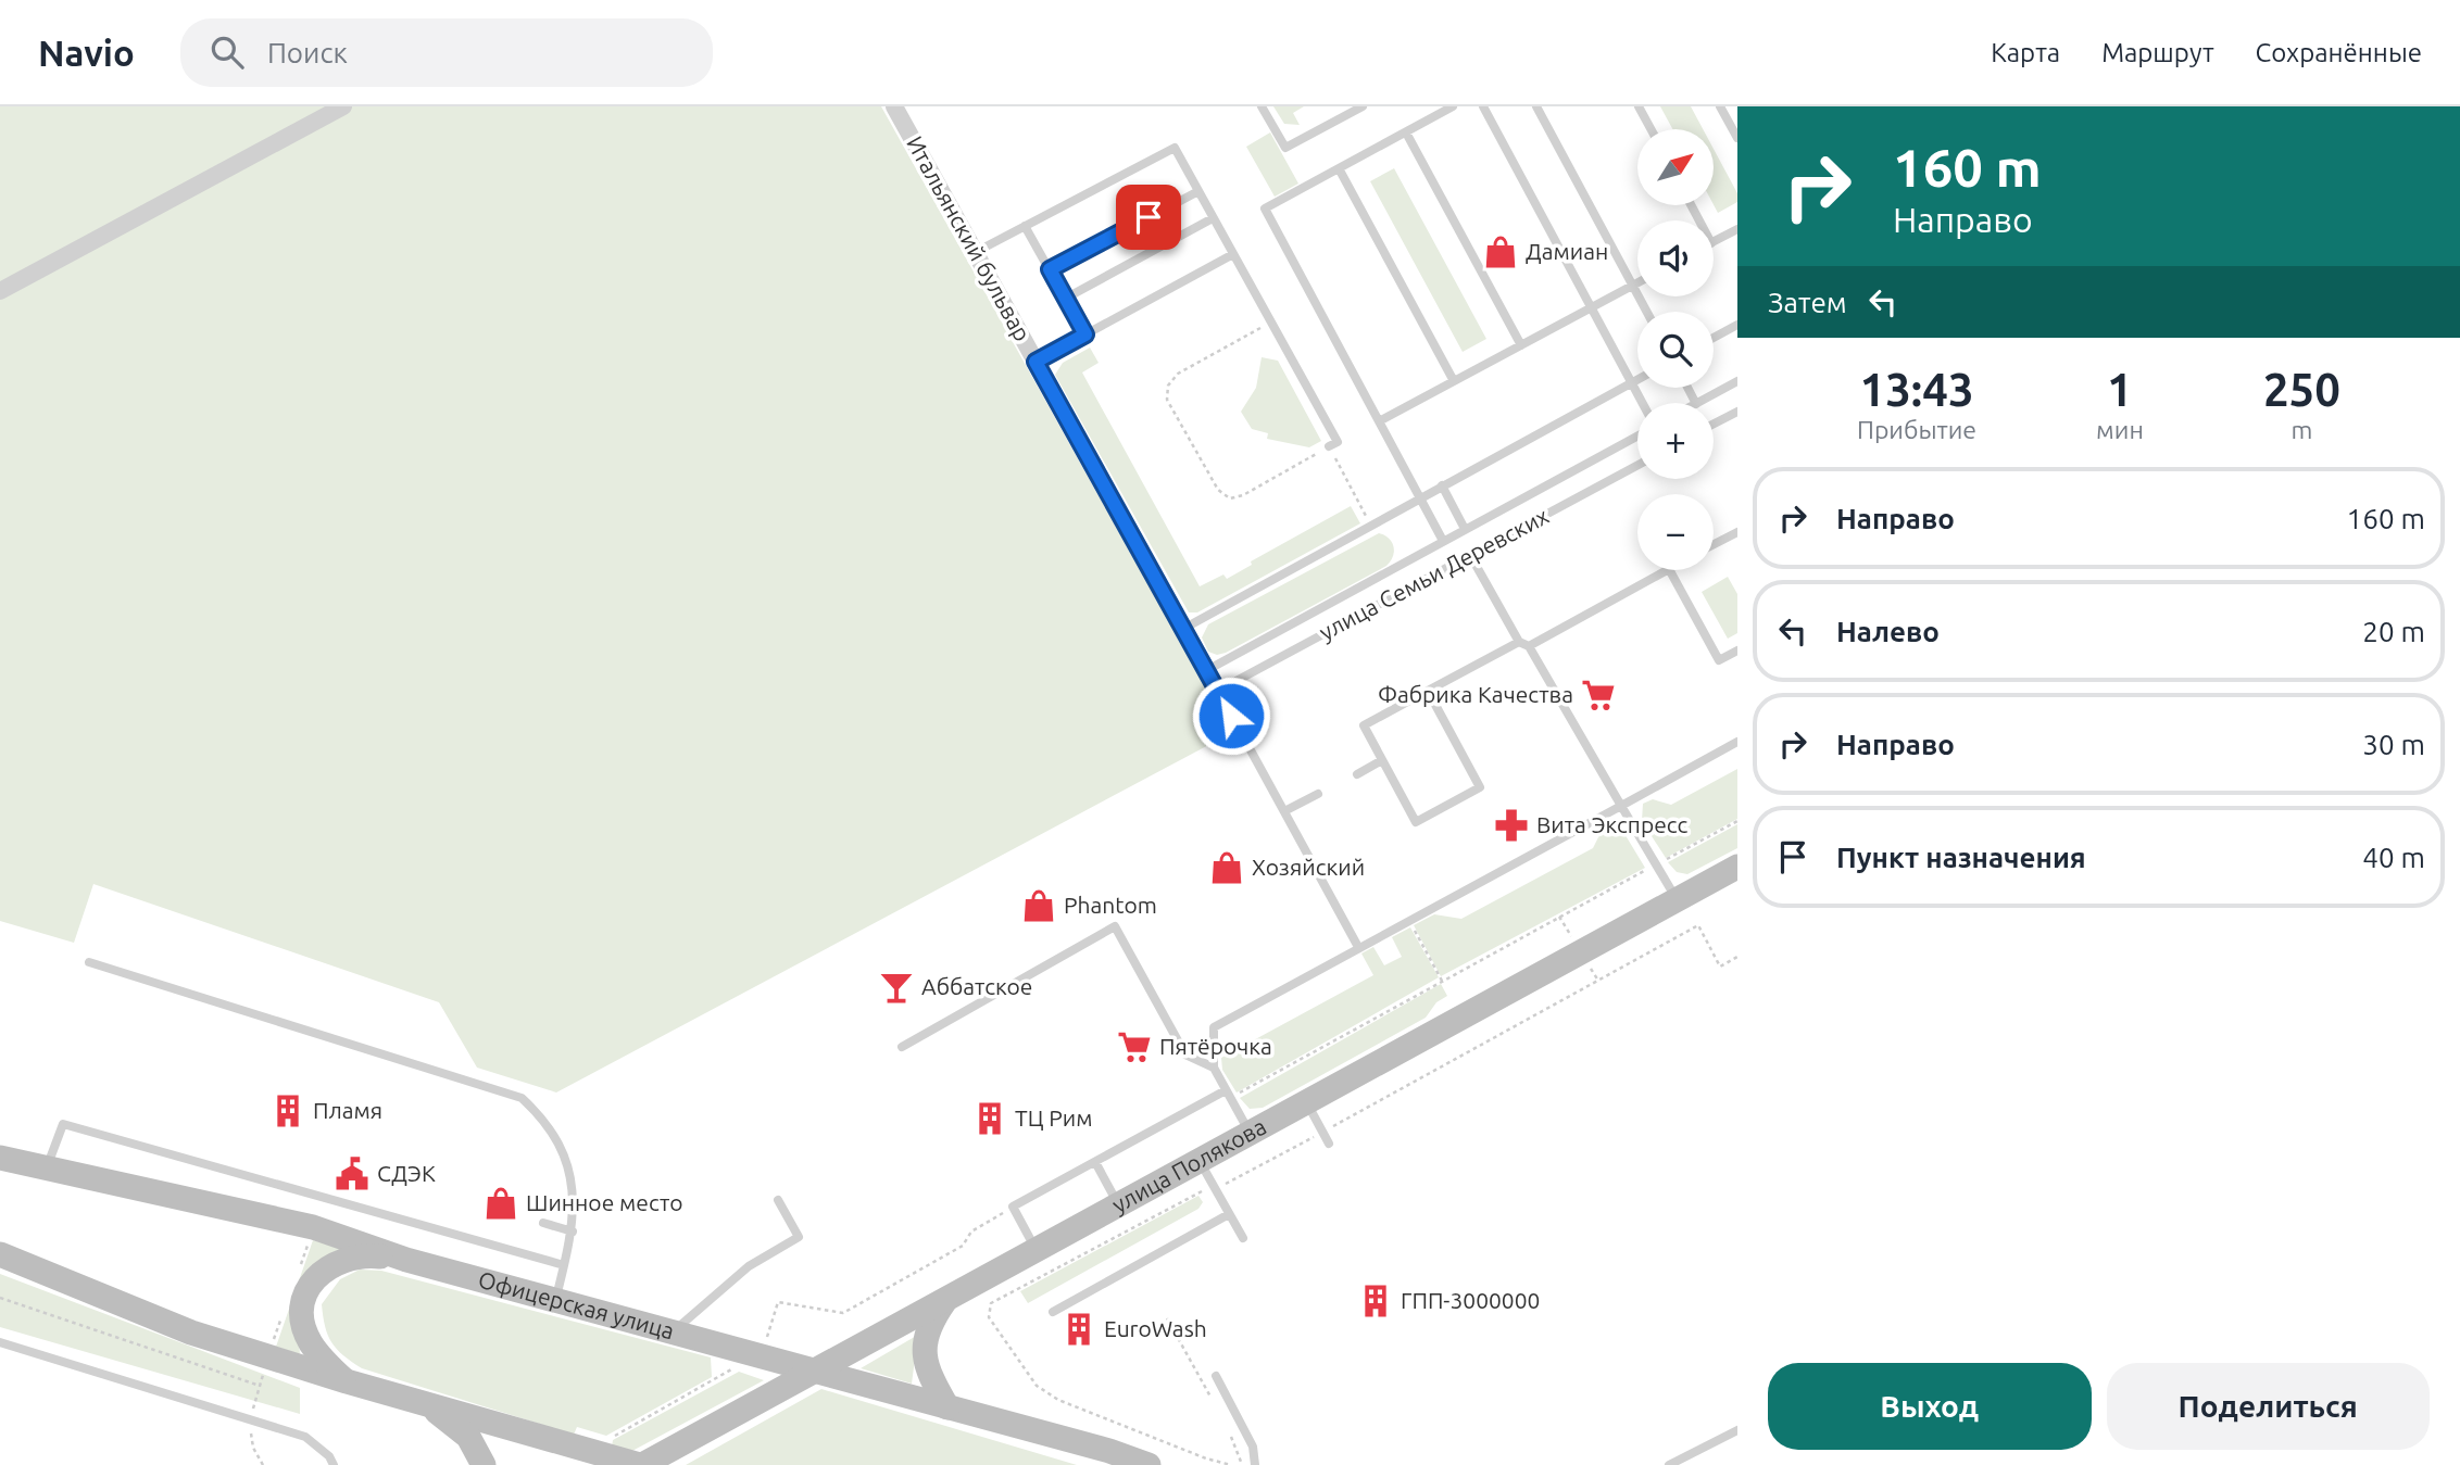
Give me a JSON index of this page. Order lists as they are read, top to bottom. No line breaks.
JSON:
{"streets":{"main road":["улица Полякова","Офицерская улица"],"street":["Итальянский бульвар"],"lane":["улица Семьи Деревских"]},"crossings":[["Итальянский бульвар","улица Семьи Деревских"],["улица Полякова","Офицерская улица"]],"places":{"shop":["Дамиан","Хозяйский","Phantom","Шинное место"],"supermarket":["Фабрика Качества","Пятёрочка"],"pharmacy":["Вита Экспресс"],"bar":["Аббатское"],"building":["Пламя","ТЦ Рим","ГПП-3000000","EuroWash"],"public building":["СДЭК"]},"north":"top right","page":{"header":"Navio","search":"Поиск","nav":["Карта","Маршрут","Сохранённые"],"turn":["160 m","Направо"],"map_buttons":["+","−"],"then":"Затем","eta":["13:43","Прибытие","1","мин","250","m"],"list":[{"name":"Направо","value":"160 m"},{"name":"Налево","value":"20 m"},{"name":"Направо","value":"30 m"},{"name":"Пункт назначения","value":"40 m"}],"buttons":["Выход","Поделиться"]}}
